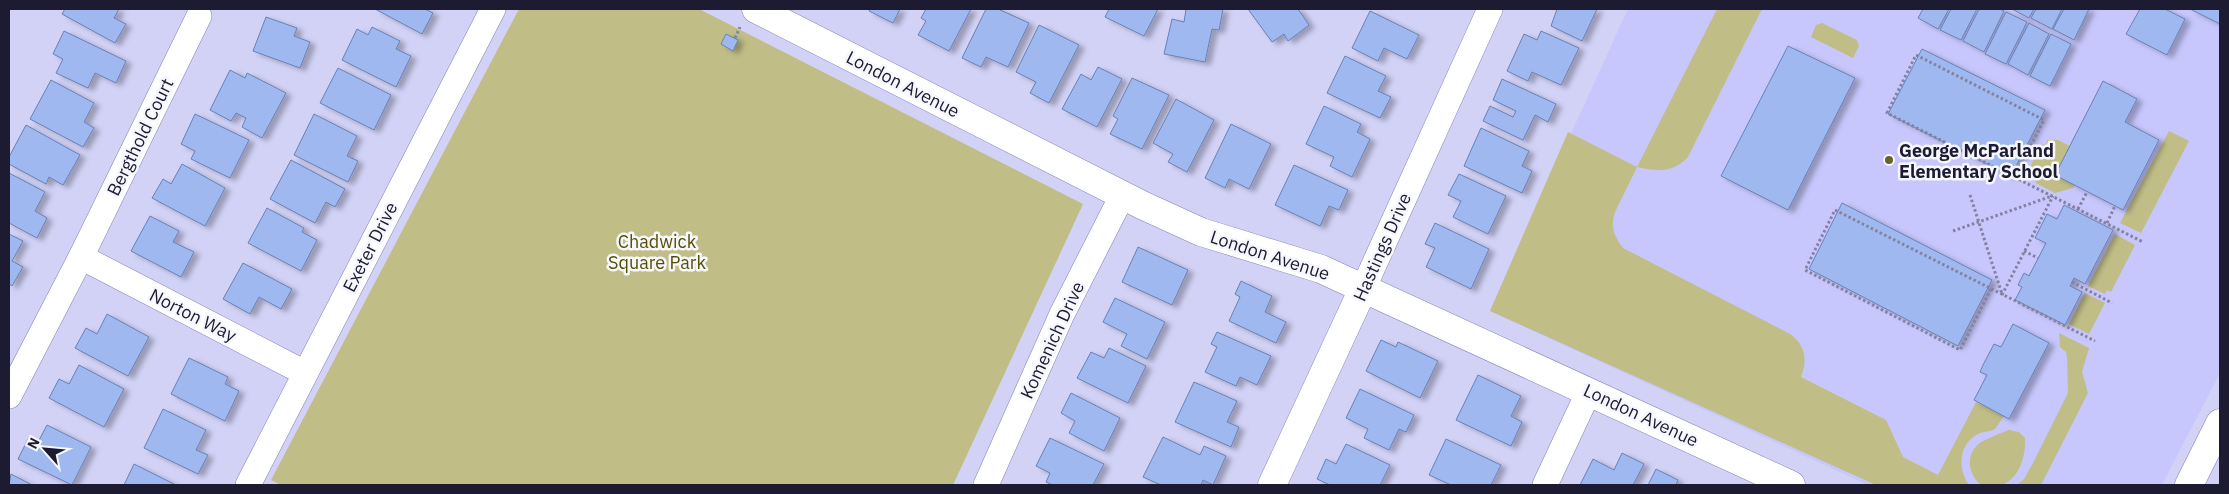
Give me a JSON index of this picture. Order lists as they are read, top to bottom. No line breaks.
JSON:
{"streets":{"street":["London Avenue","Bergthold Court","Exeter Drive","Hastings Drive","Norton Way","Komenich Drive"]},"crossings":[["London Avenue","Hastings Drive"],["London Avenue","Komenich Drive"],["Bergthold Court","Norton Way"],["Exeter Drive","Norton Way"]],"parks":["Chadwick Square Park"],"places":["George McParland Elementary School"],"north":"top left"}
